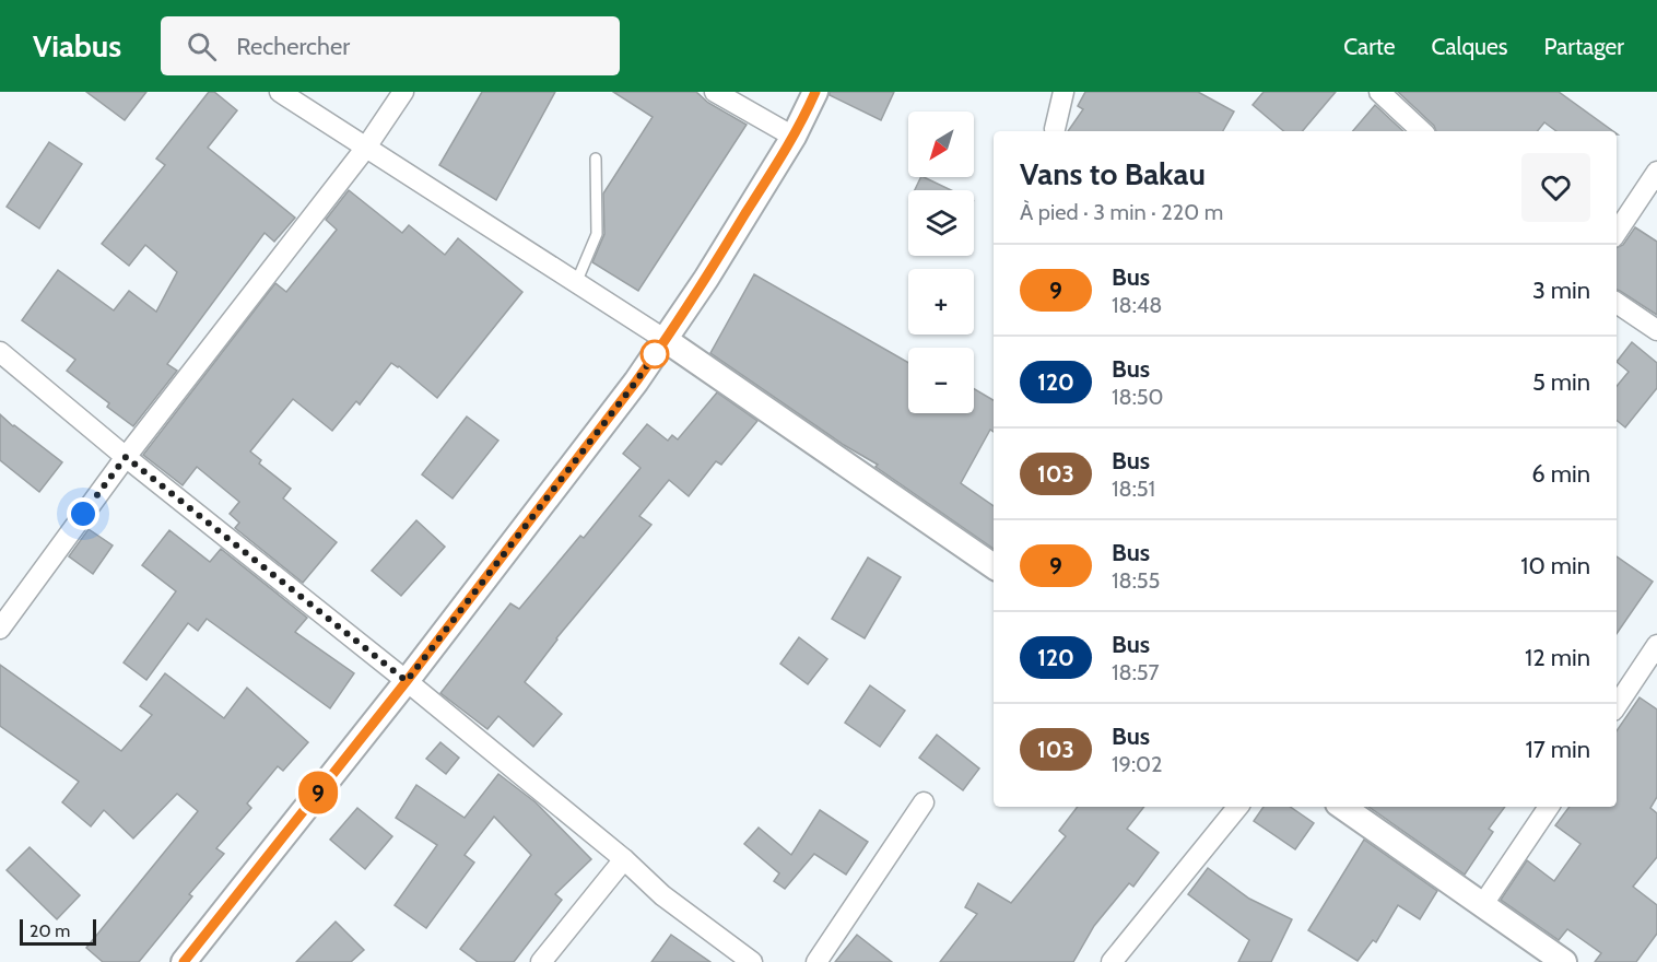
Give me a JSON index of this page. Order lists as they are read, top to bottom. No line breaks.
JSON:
{"lines":["bus line 9"],"scale_bar":"20 m","north":"bottom left","page":{"header":"Viabus","search":"Rechercher","nav":["Carte","Calques","Partager"],"on_map":"9","map_buttons":["+","−"],"heading":["Vans to Bakau","À pied · 3 min · 220 m"],"list":[{"mark":"9","name":"Bus","note":"18:48","value":"3 min"},{"mark":"120","name":"Bus","note":"18:50","value":"5 min"},{"mark":"103","name":"Bus","note":"18:51","value":"6 min"},{"mark":"9","name":"Bus","note":"18:55","value":"10 min"},{"mark":"120","name":"Bus","note":"18:57","value":"12 min"},{"mark":"103","name":"Bus","note":"19:02","value":"17 min"}],"scale":"20 m"}}
